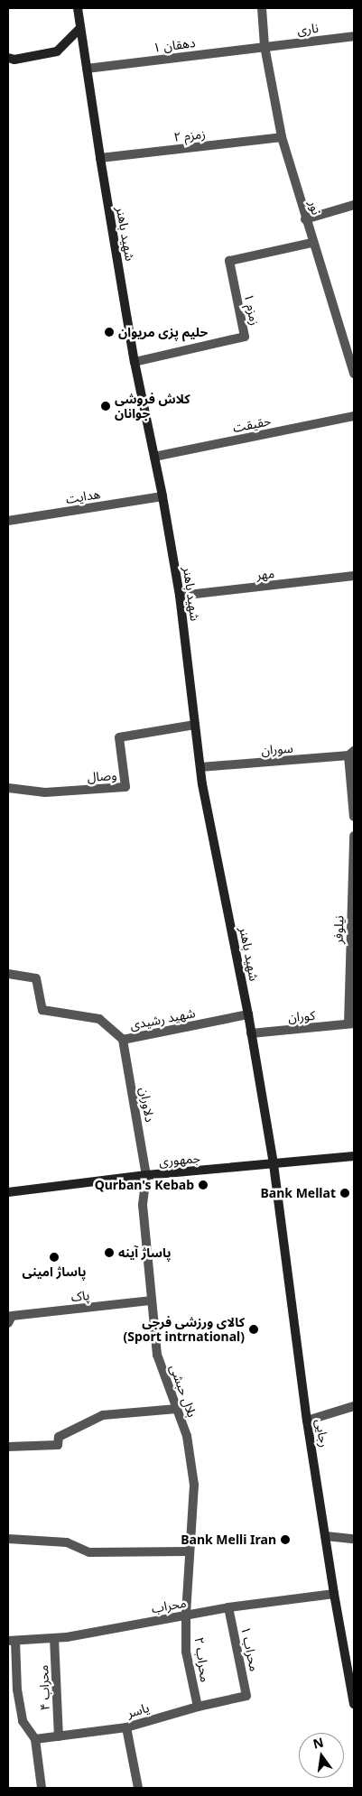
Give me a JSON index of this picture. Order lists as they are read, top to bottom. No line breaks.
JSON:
{"streets":{"street":["ناری","دهقان ۱","زمزم ۲","نور","شهید باهنر","زمزم ۱","حقیقت","هدایت","مهر","سوران","وصال","نیلوفر","کوران","شهید رشیدی","دلاوران","جمهوری","پاک","بلال حبشی","رجایی","محراب","محراب ۱","محراب ۲","محراب ۴","یاسر"]},"crossings":[["ناری","دهقان ۱"],["ناری","نور"],["دهقان ۱","نور"],["دهقان ۱","شهید باهنر"],["زمزم ۲","نور"],["زمزم ۲","شهید باهنر"],["نور","زمزم ۱"],["شهید باهنر","زمزم ۱"],["شهید باهنر","حقیقت"],["شهید باهنر","هدایت"],["شهید باهنر","مهر"],["شهید باهنر","سوران"],["شهید باهنر","وصال"],["شهید باهنر","کوران"],["شهید باهنر","شهید رشیدی"],["شهید باهنر","جمهوری"],["شهید باهنر","رجایی"],["نیلوفر","کوران"],["شهید رشیدی","دلاوران"],["دلاوران","جمهوری"],["دلاوران","بلال حبشی"],["جمهوری","بلال حبشی"],["جمهوری","رجایی"],["پاک","بلال حبشی"],["بلال حبشی","محراب"],["بلال حبشی","محراب ۲"],["رجایی","محراب"],["محراب","محراب ۱"],["محراب","محراب ۲"],["محراب","محراب ۴"],["محراب ۱","یاسر"],["محراب ۲","یاسر"],["محراب ۴","یاسر"]],"places":["حلیم پزی مریوان","کلاش فروشی جوانان","Qurban's Kebab","Bank Mellat","پاساژ آینه","پاساژ امینی","کالای ورزشی فرجی (Sport intrnational)","Bank Melli Iran"],"north":"top"}
